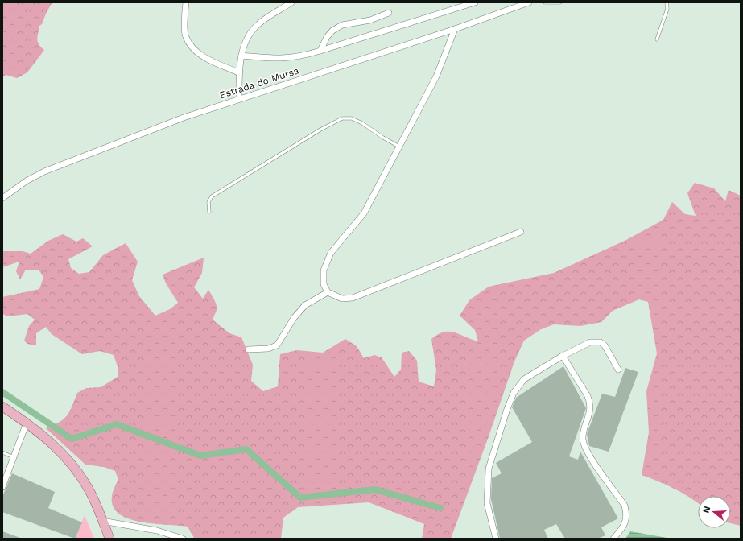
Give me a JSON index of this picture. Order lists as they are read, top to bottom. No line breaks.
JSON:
{"streets":{"street":["Estrada do Mursa"]},"north":"left"}
